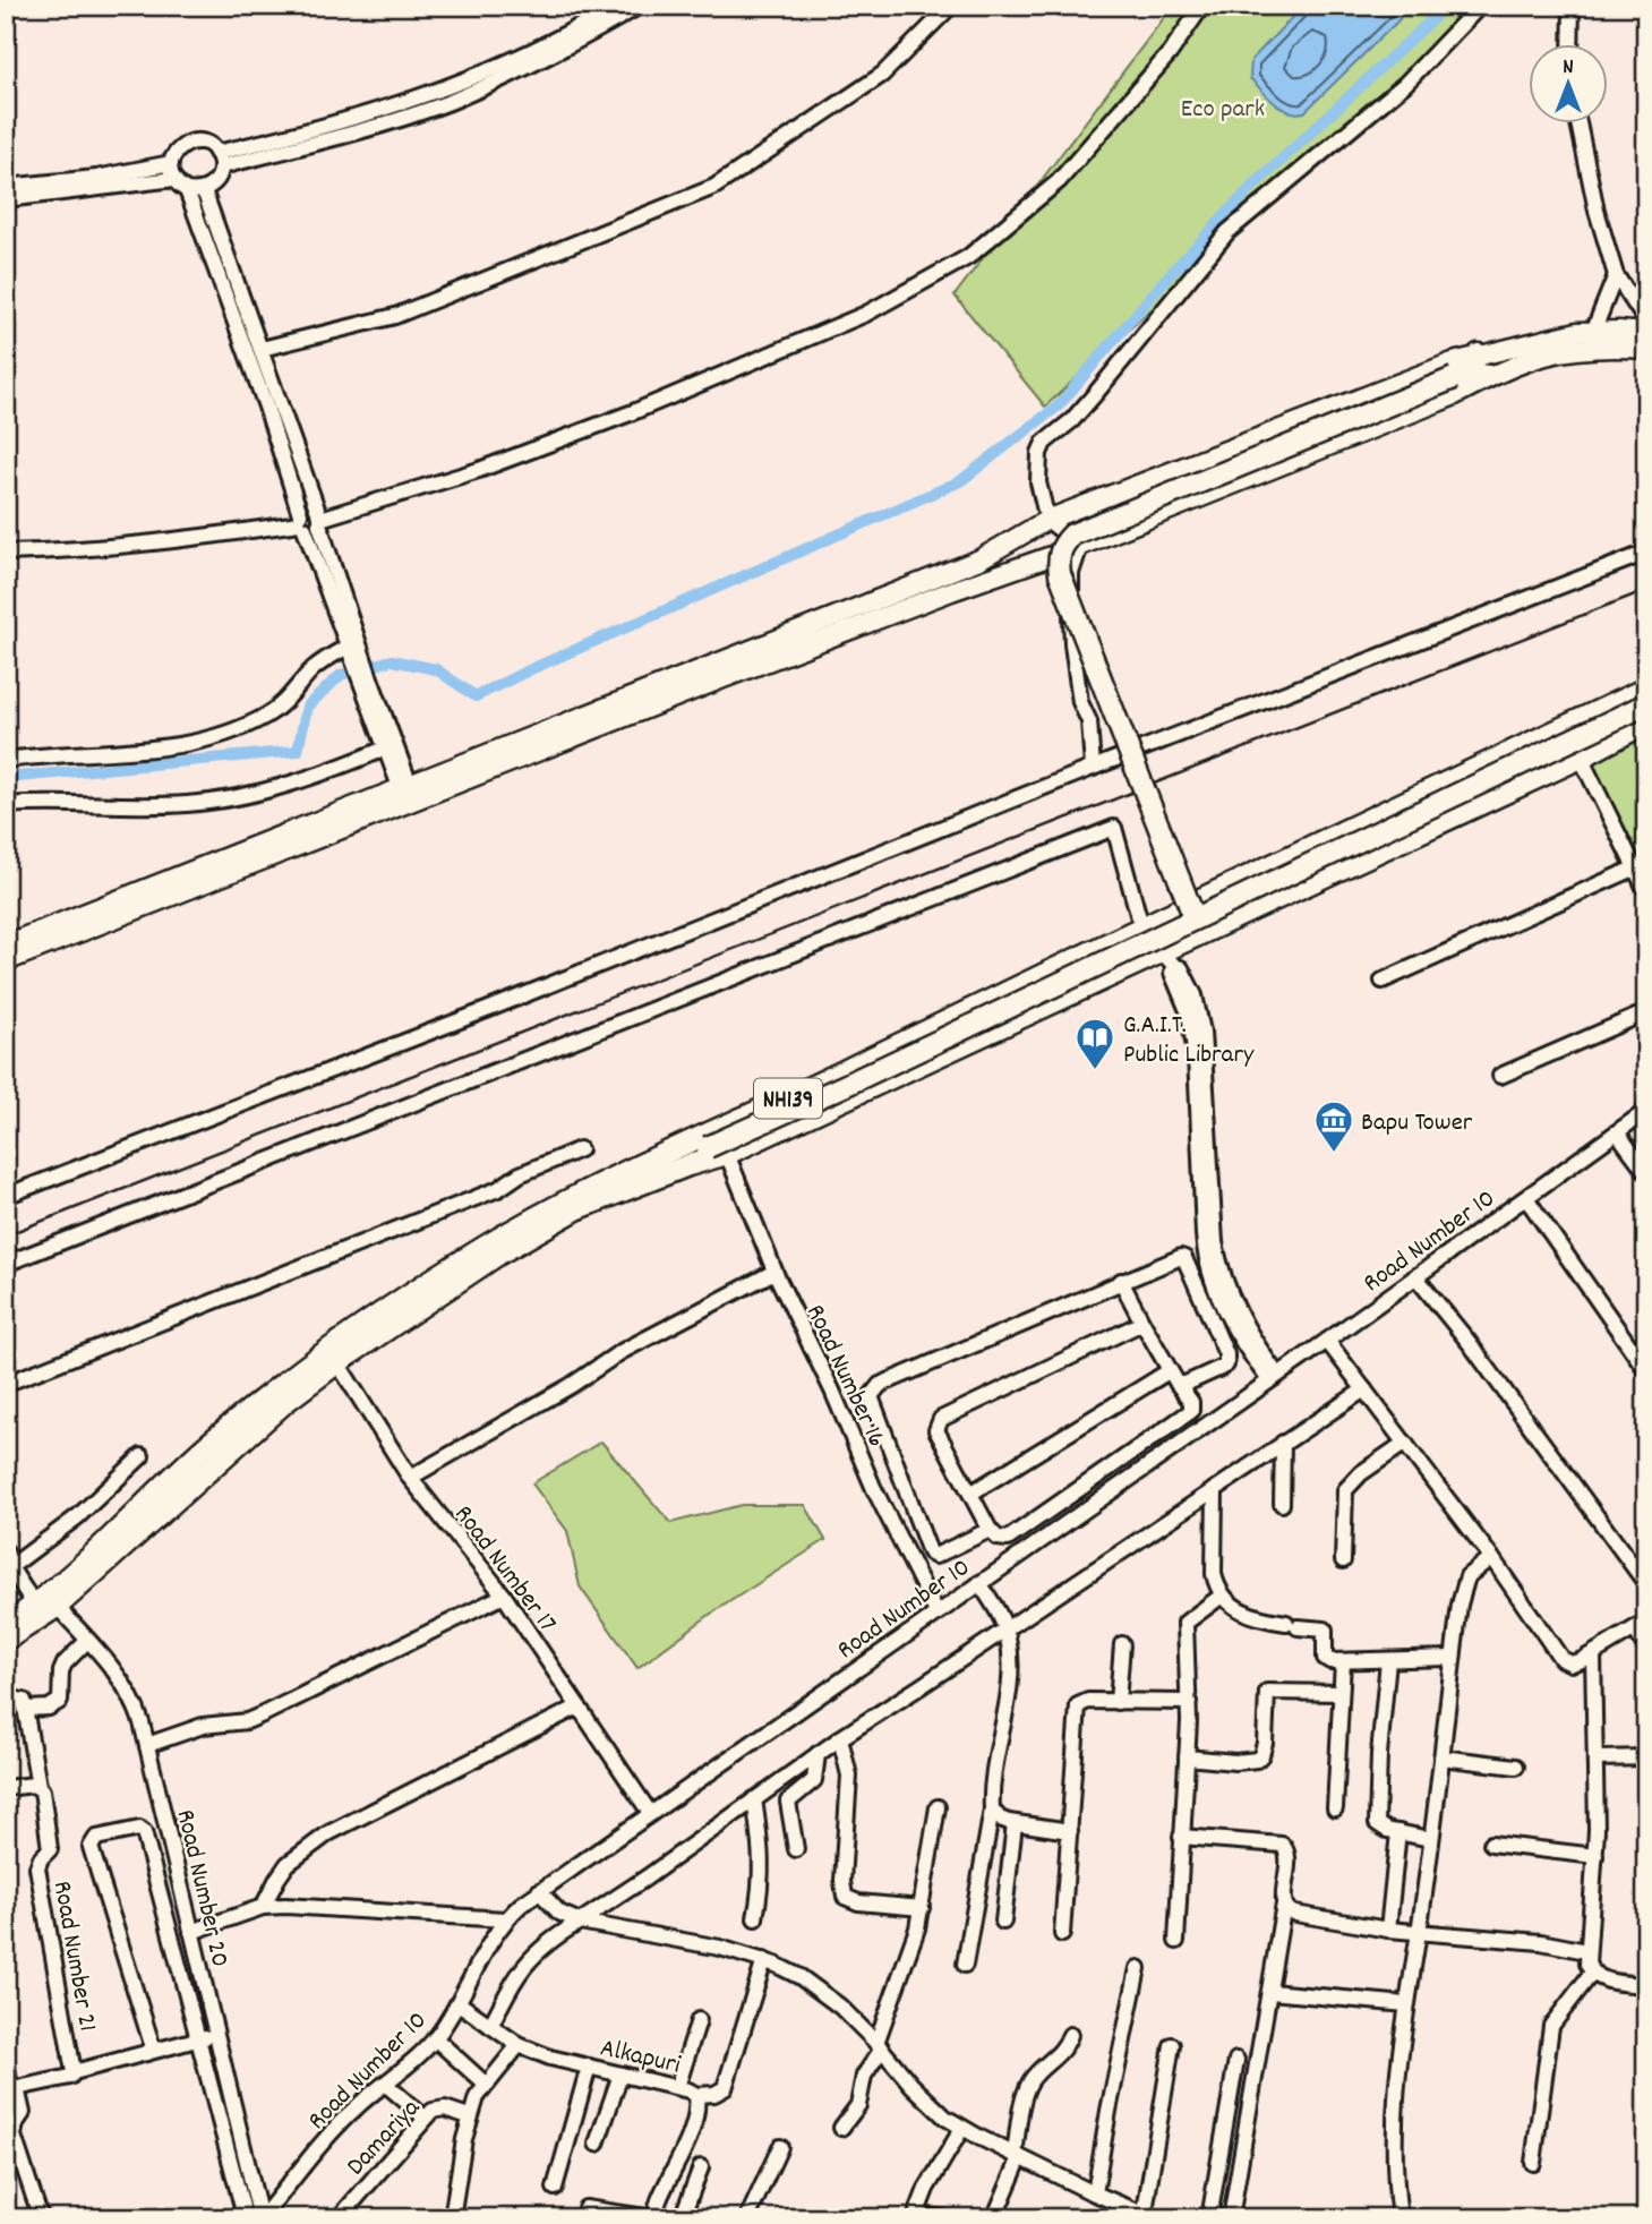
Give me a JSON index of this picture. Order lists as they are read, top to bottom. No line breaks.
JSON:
{"streets":{"highway":["NH139"],"street":["Road Number 10","Road Number 16","Road Number 17","Road Number 20","Road Number 21","Alkapuri","Damariya"]},"crossings":[["NH139","Road Number 16"],["NH139","Road Number 17"],["NH139","Road Number 20"],["Road Number 10","Road Number 16"],["Road Number 10","Road Number 17"],["Road Number 10","Road Number 20"],["Road Number 10","Alkapuri"]],"parks":["Eco park"],"places":{"library":["G.A.I.T. Public Library"],"museum":["Bapu Tower"]},"north":"top"}
